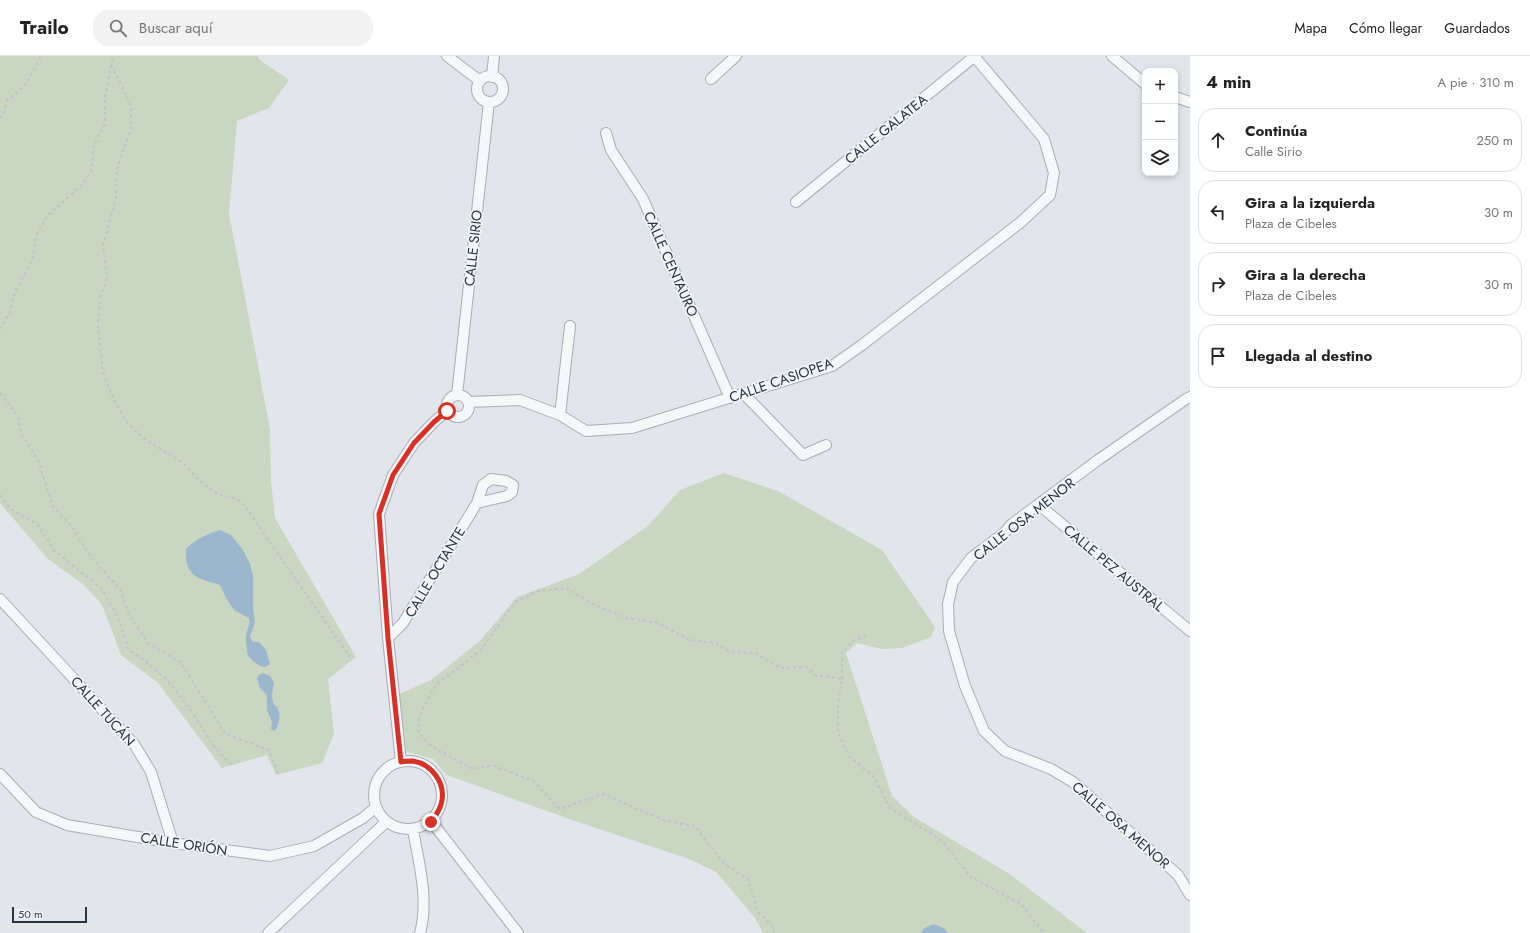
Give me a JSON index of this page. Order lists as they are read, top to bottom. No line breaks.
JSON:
{"streets":{"street":["CALLE GALATEA","CALLE SIRIO","CALLE CENTAURO","CALLE CASIOPEA","CALLE OSA MENOR","CALLE PEZ AUSTRAL","CALLE OCTANTE","CALLE TUCÁN","CALLE ORIÓN"]},"crossings":[["CALLE GALATEA","CALLE CASIOPEA"],["CALLE SIRIO","CALLE CASIOPEA"],["CALLE CENTAURO","CALLE CASIOPEA"],["CALLE OSA MENOR","CALLE PEZ AUSTRAL"],["CALLE TUCÁN","CALLE ORIÓN"]],"scale_bar":"50 m","page":{"header":"Trailo","search":"Buscar aquí","nav":["Mapa","Cómo llegar","Guardados"],"heading":["4 min","A pie · 310 m"],"map_buttons":["+","−"],"list":[["Continúa","Calle Sirio","250 m"],["Gira a la izquierda","Plaza de Cibeles","30 m"],["Gira a la derecha","Plaza de Cibeles","30 m"],"Llegada al destino"],"scale":"50 m"}}
